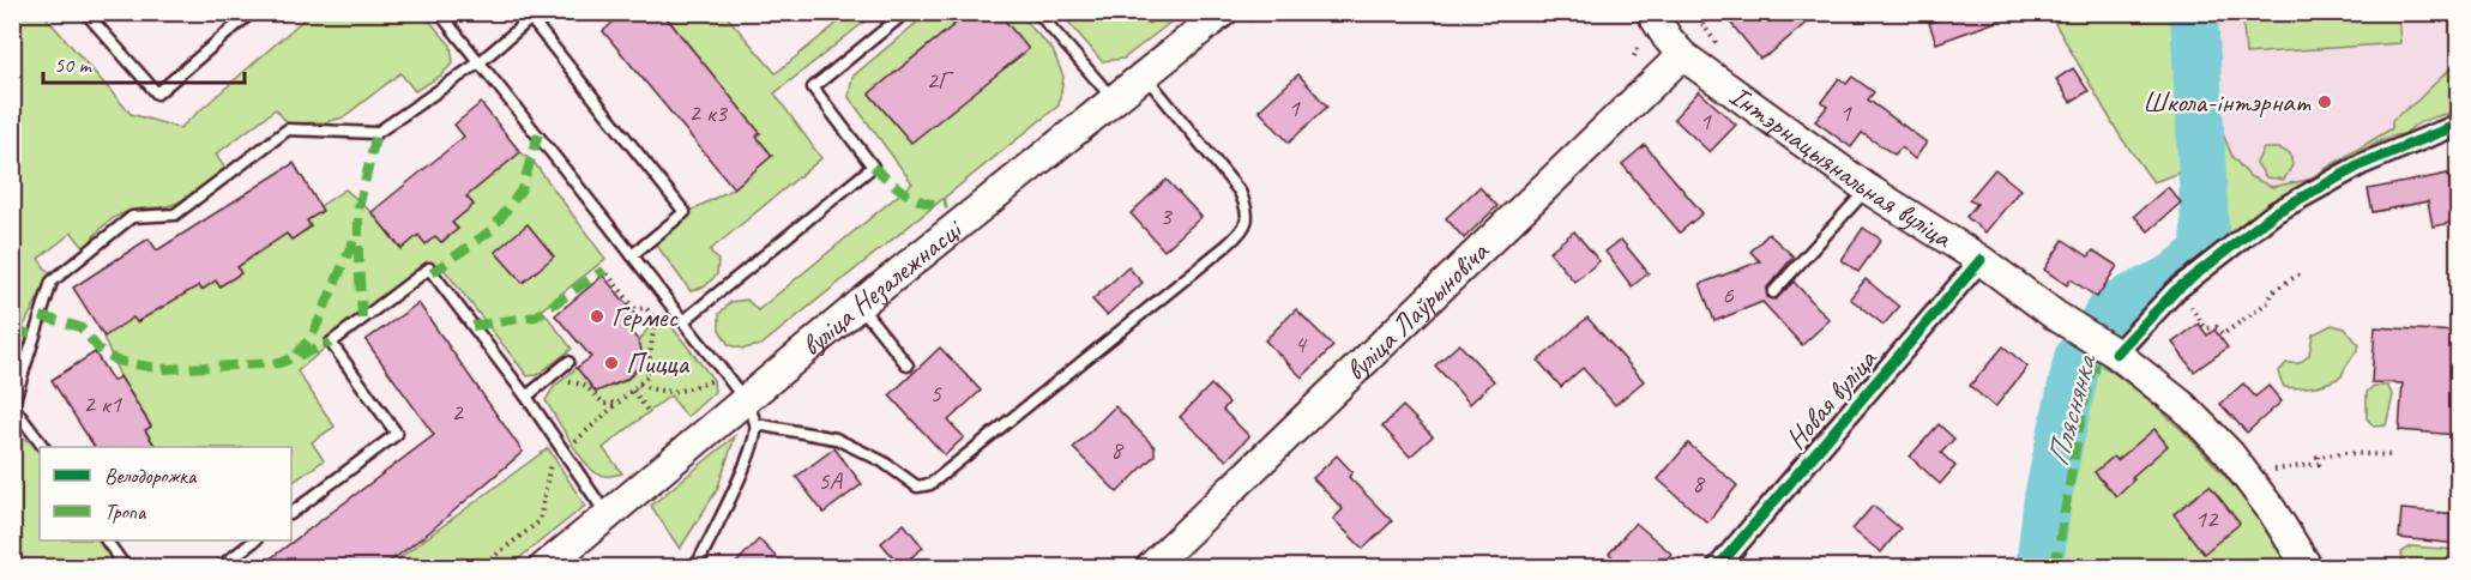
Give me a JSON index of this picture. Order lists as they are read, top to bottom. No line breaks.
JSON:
{"streets":{"main road":["Інтэрнацыянальная вуліца","вуліца Незалежнасці","вуліца Лаўрыновіча"],"street":["Новая вуліца"]},"crossings":[["Інтэрнацыянальная вуліца","вуліца Лаўрыновіча"],["Інтэрнацыянальная вуліца","Новая вуліца"]],"water":["Пляснянка"],"places":["Школа-інтэрнат","Гермес","Пицца"],"house_numbers":["2Г","1","2 к3","1","1","3","6","4","5","2 к1","2","8","5А","8","12"],"legend":["Велодорожка","Тропа"],"scale_bar":"50 m"}
